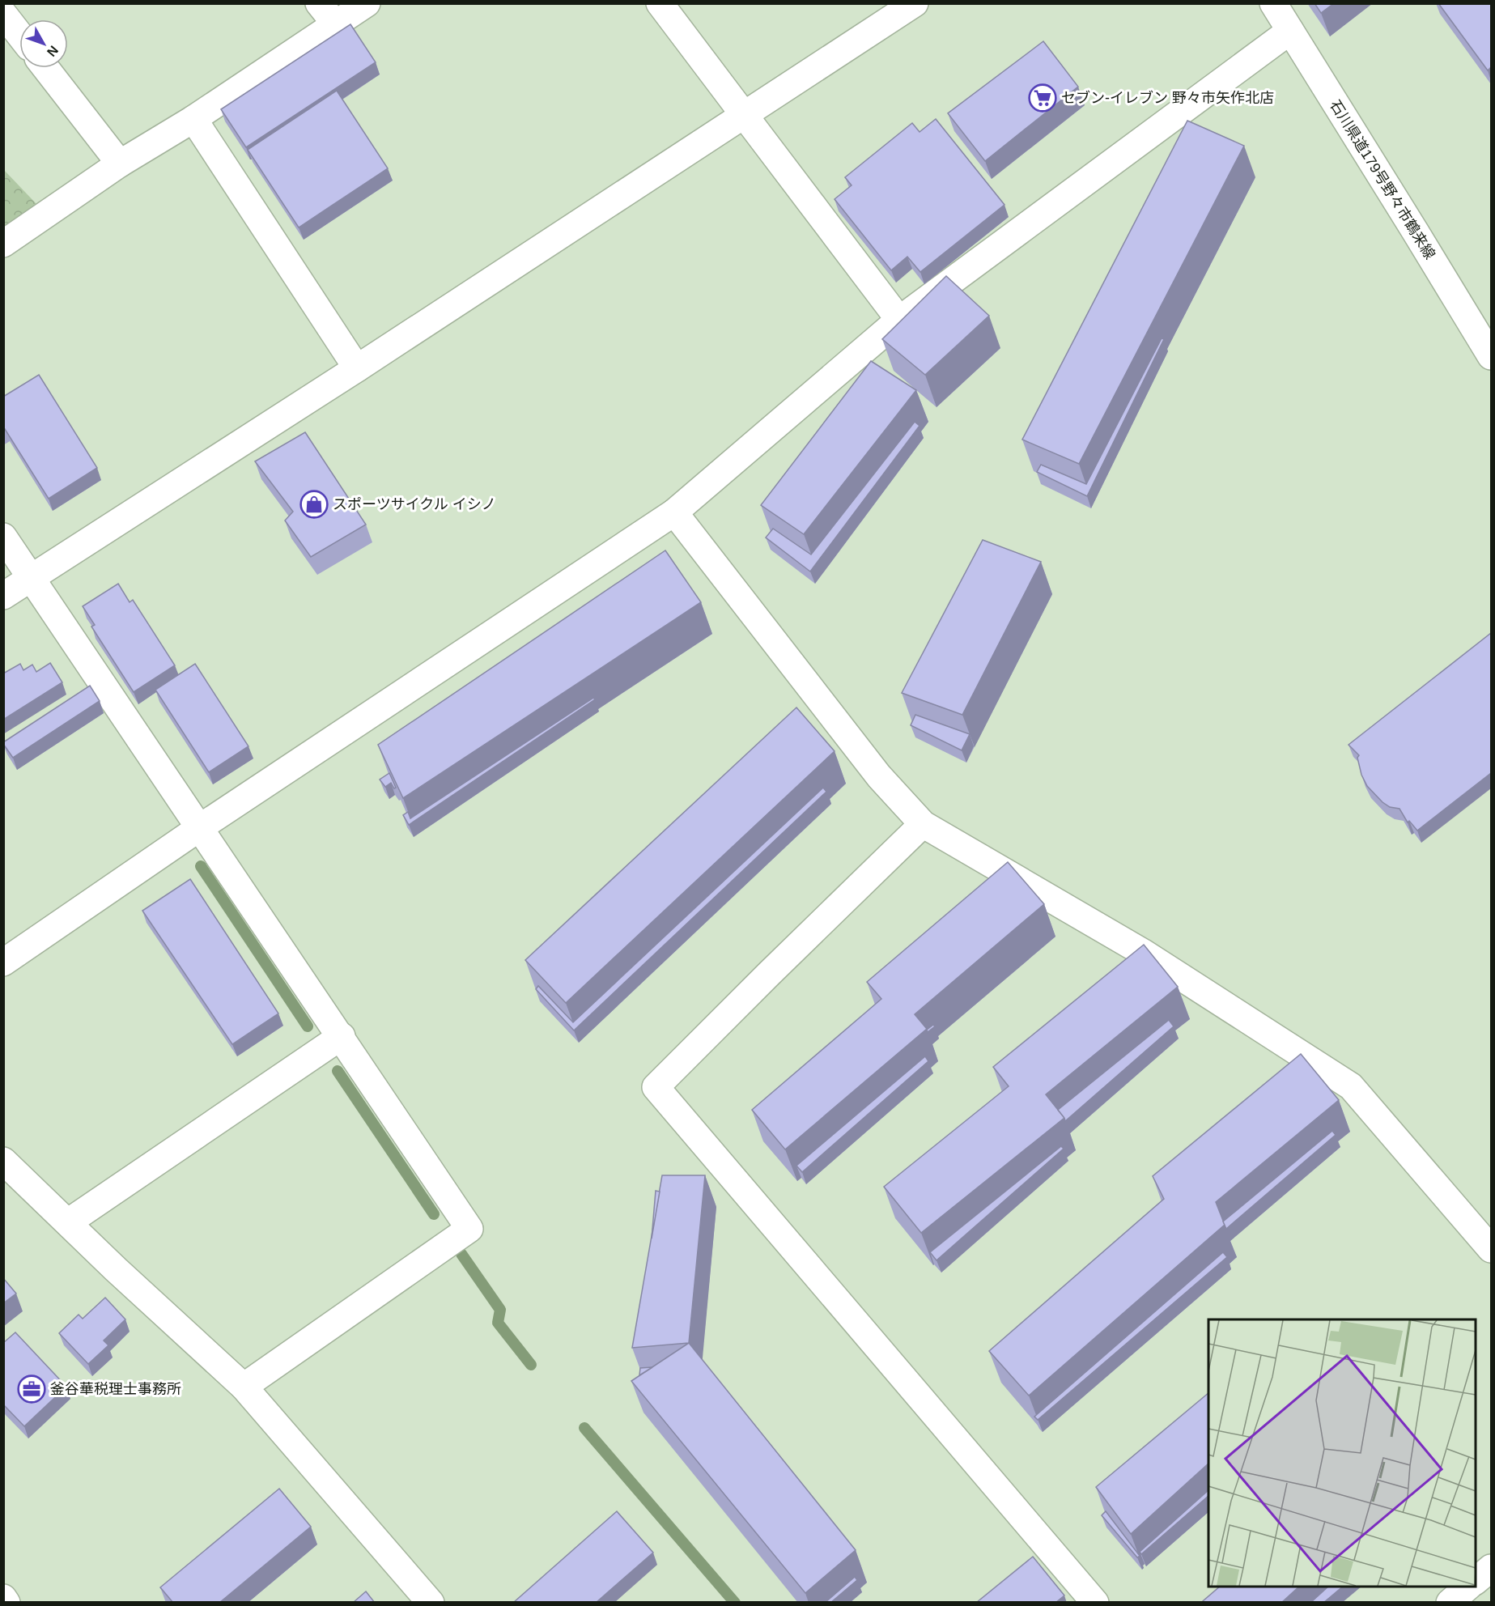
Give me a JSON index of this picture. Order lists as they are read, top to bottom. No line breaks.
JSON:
{"streets":{"street":["石川県道179号野々市鶴来線"]},"places":{"supermarket":["セブン-イレブン 野々市矢作北店"],"shop":["スポーツサイクル イシノ"],"office":["釜谷華税理士事務所"]},"north":"bottom right"}
